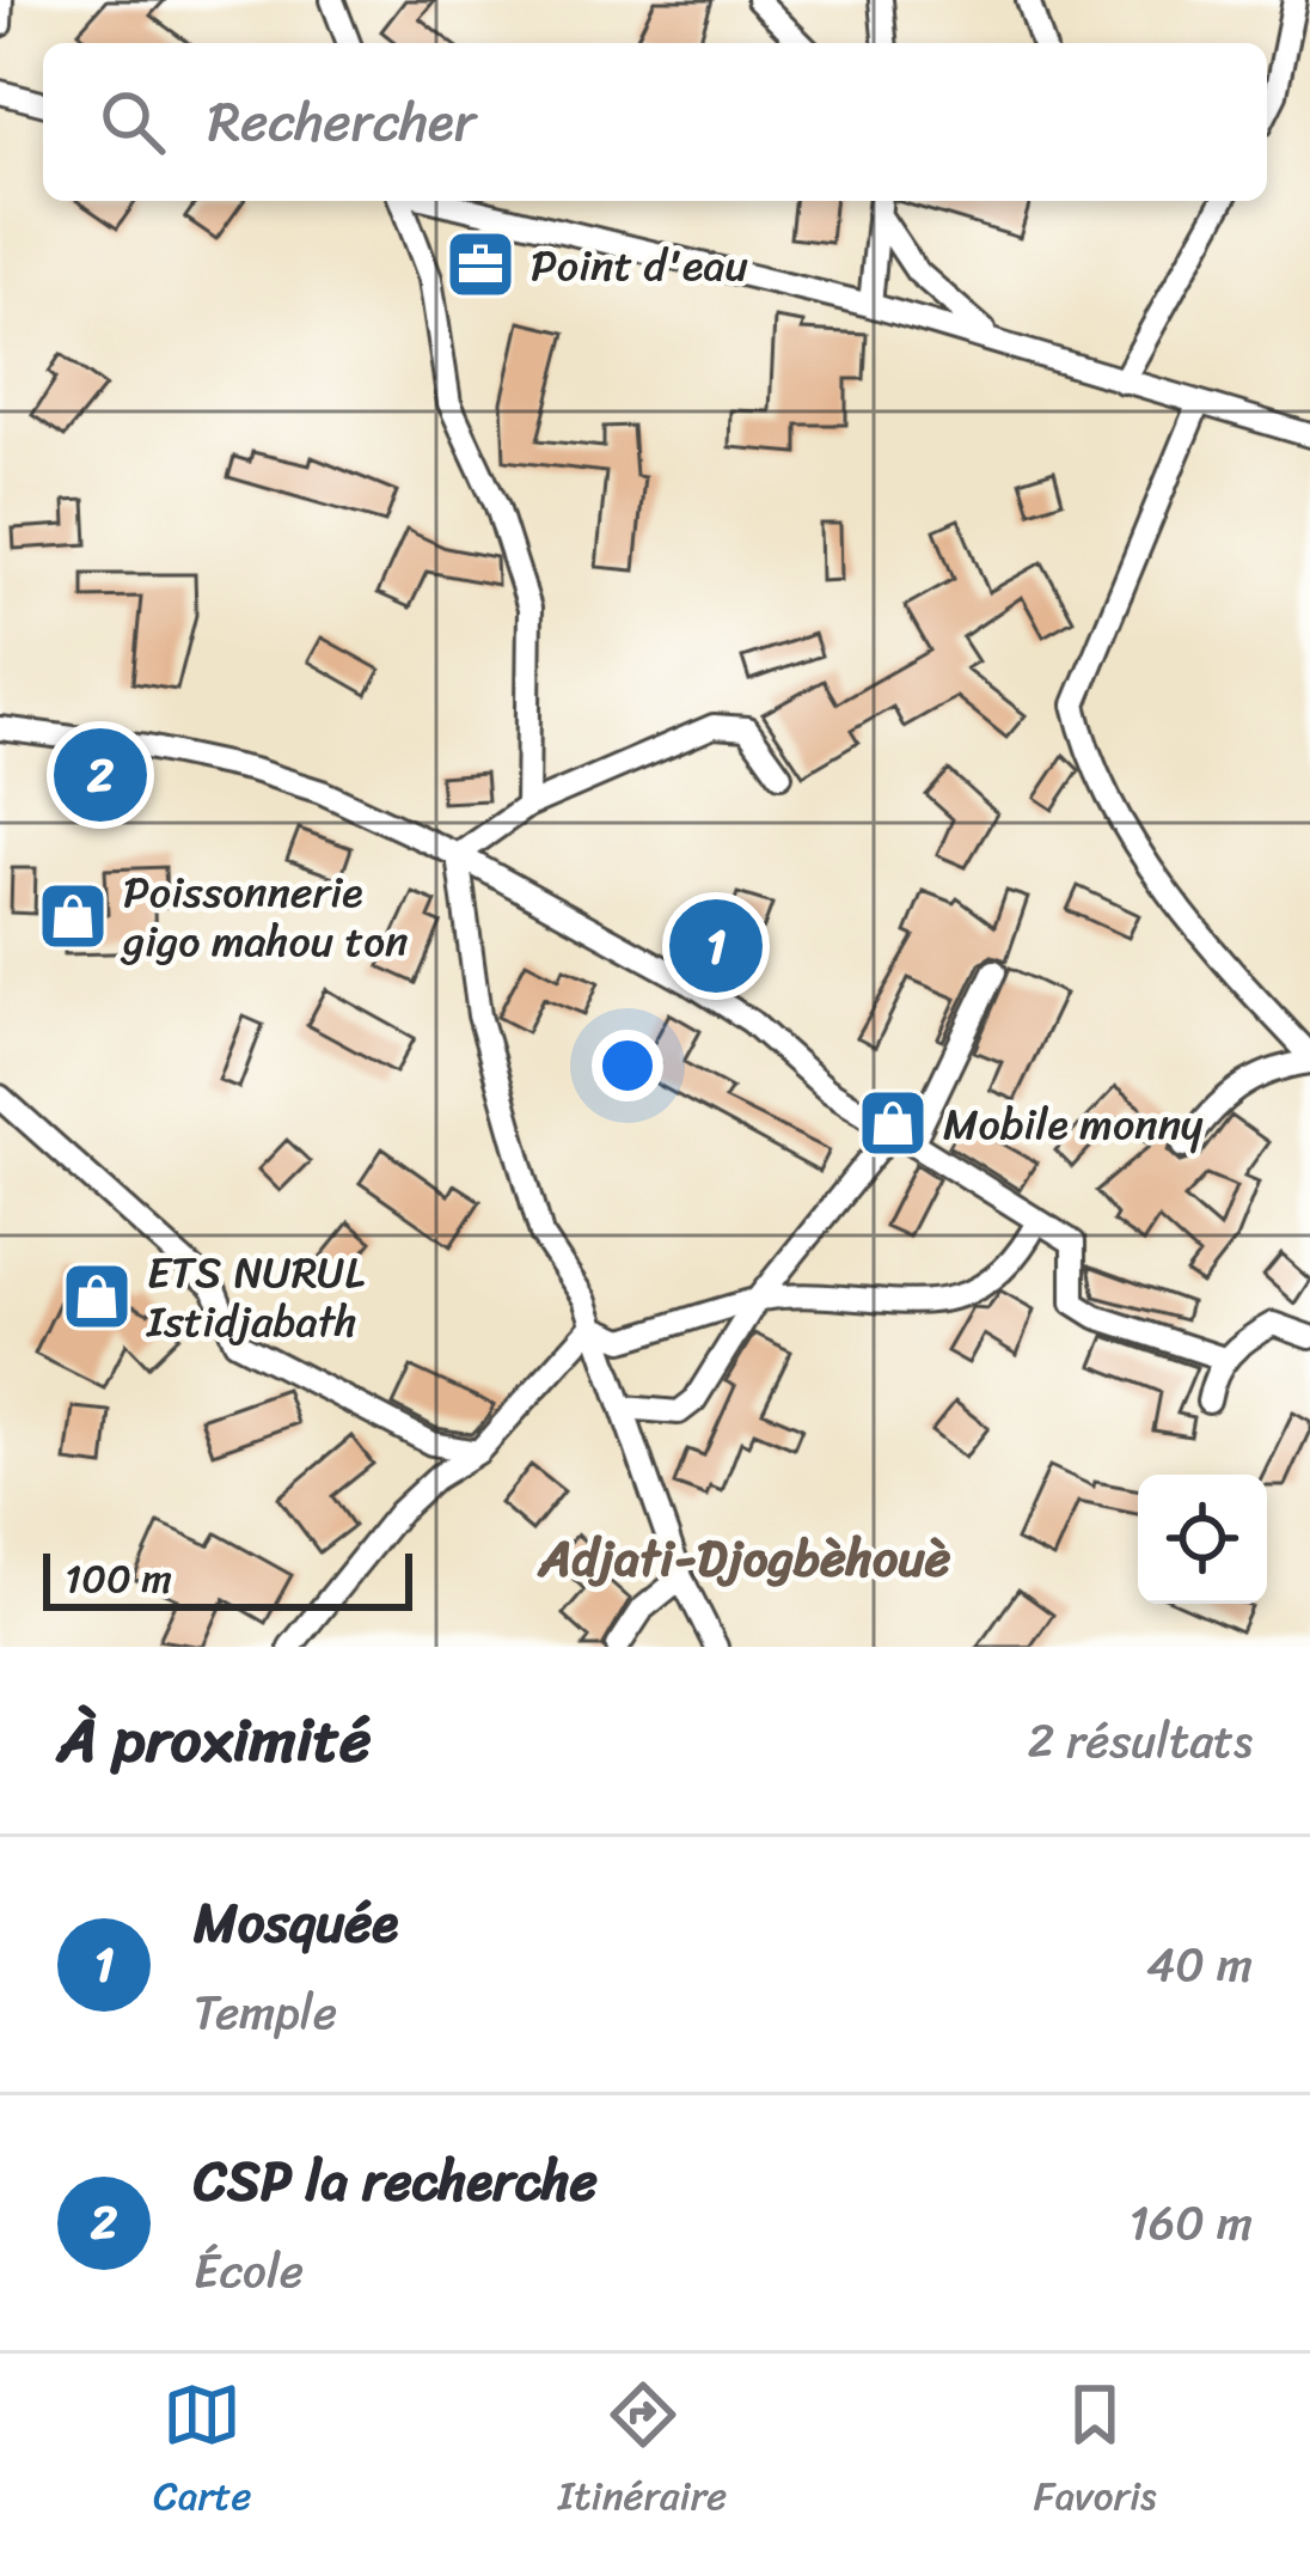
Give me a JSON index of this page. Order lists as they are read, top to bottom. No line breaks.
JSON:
{"districts":["Adjati-Djogbèhouè"],"places":{"office":["Point d'eau"],"shop":["Poissonnerie gigo mahou ton","Mobile monny","ETS NURUL Istidjabath"]},"scale_bar":"100 m","page":{"search":"Rechercher","pins":["2","1"],"scale":"100 m","heading":["À proximité","2 résultats"],"list":[{"mark":"1","name":"Mosquée","note":"Temple","value":"40 m"},{"mark":"2","name":"CSP la recherche","note":"École","value":"160 m"}],"nav":["Carte","Itinéraire","Favoris"]}}
